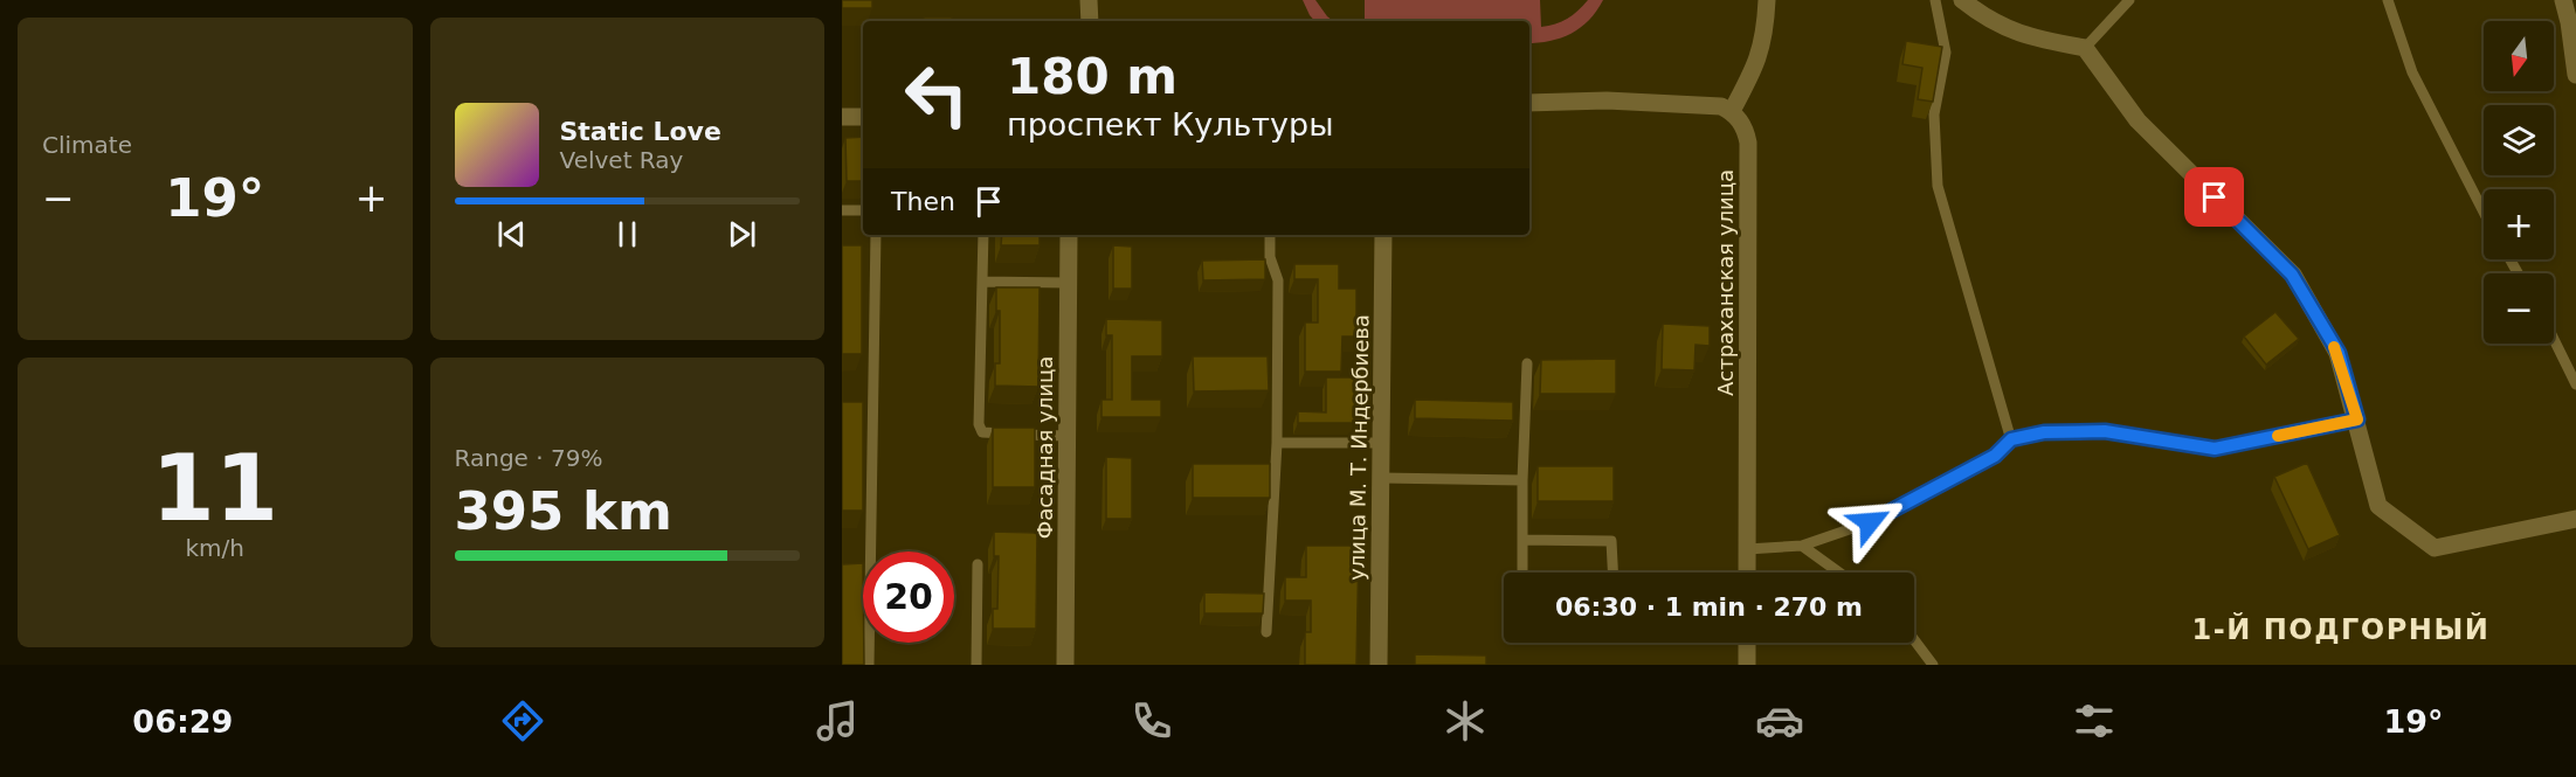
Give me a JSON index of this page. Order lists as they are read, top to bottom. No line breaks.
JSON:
{"streets":{"street":["Астраханская улица","Фасадная улица","улица М. Т. Индербиева"]},"districts":["1-Й ПОДГОРНЫЙ"],"north":"bottom","page":{"tile":["Climate",["11","km/h"],["Range · 79%","395 km"]],"map_buttons":["+","−"],"turn":["180 m","проспект Культуры"],"song":["Static Love","Velvet Ray"],"then":"Then","heat":["−","19°","+"],"limit":"20","trip":"06:30 · 1 min · 270 m","tabs":["06:29","19°"]}}
